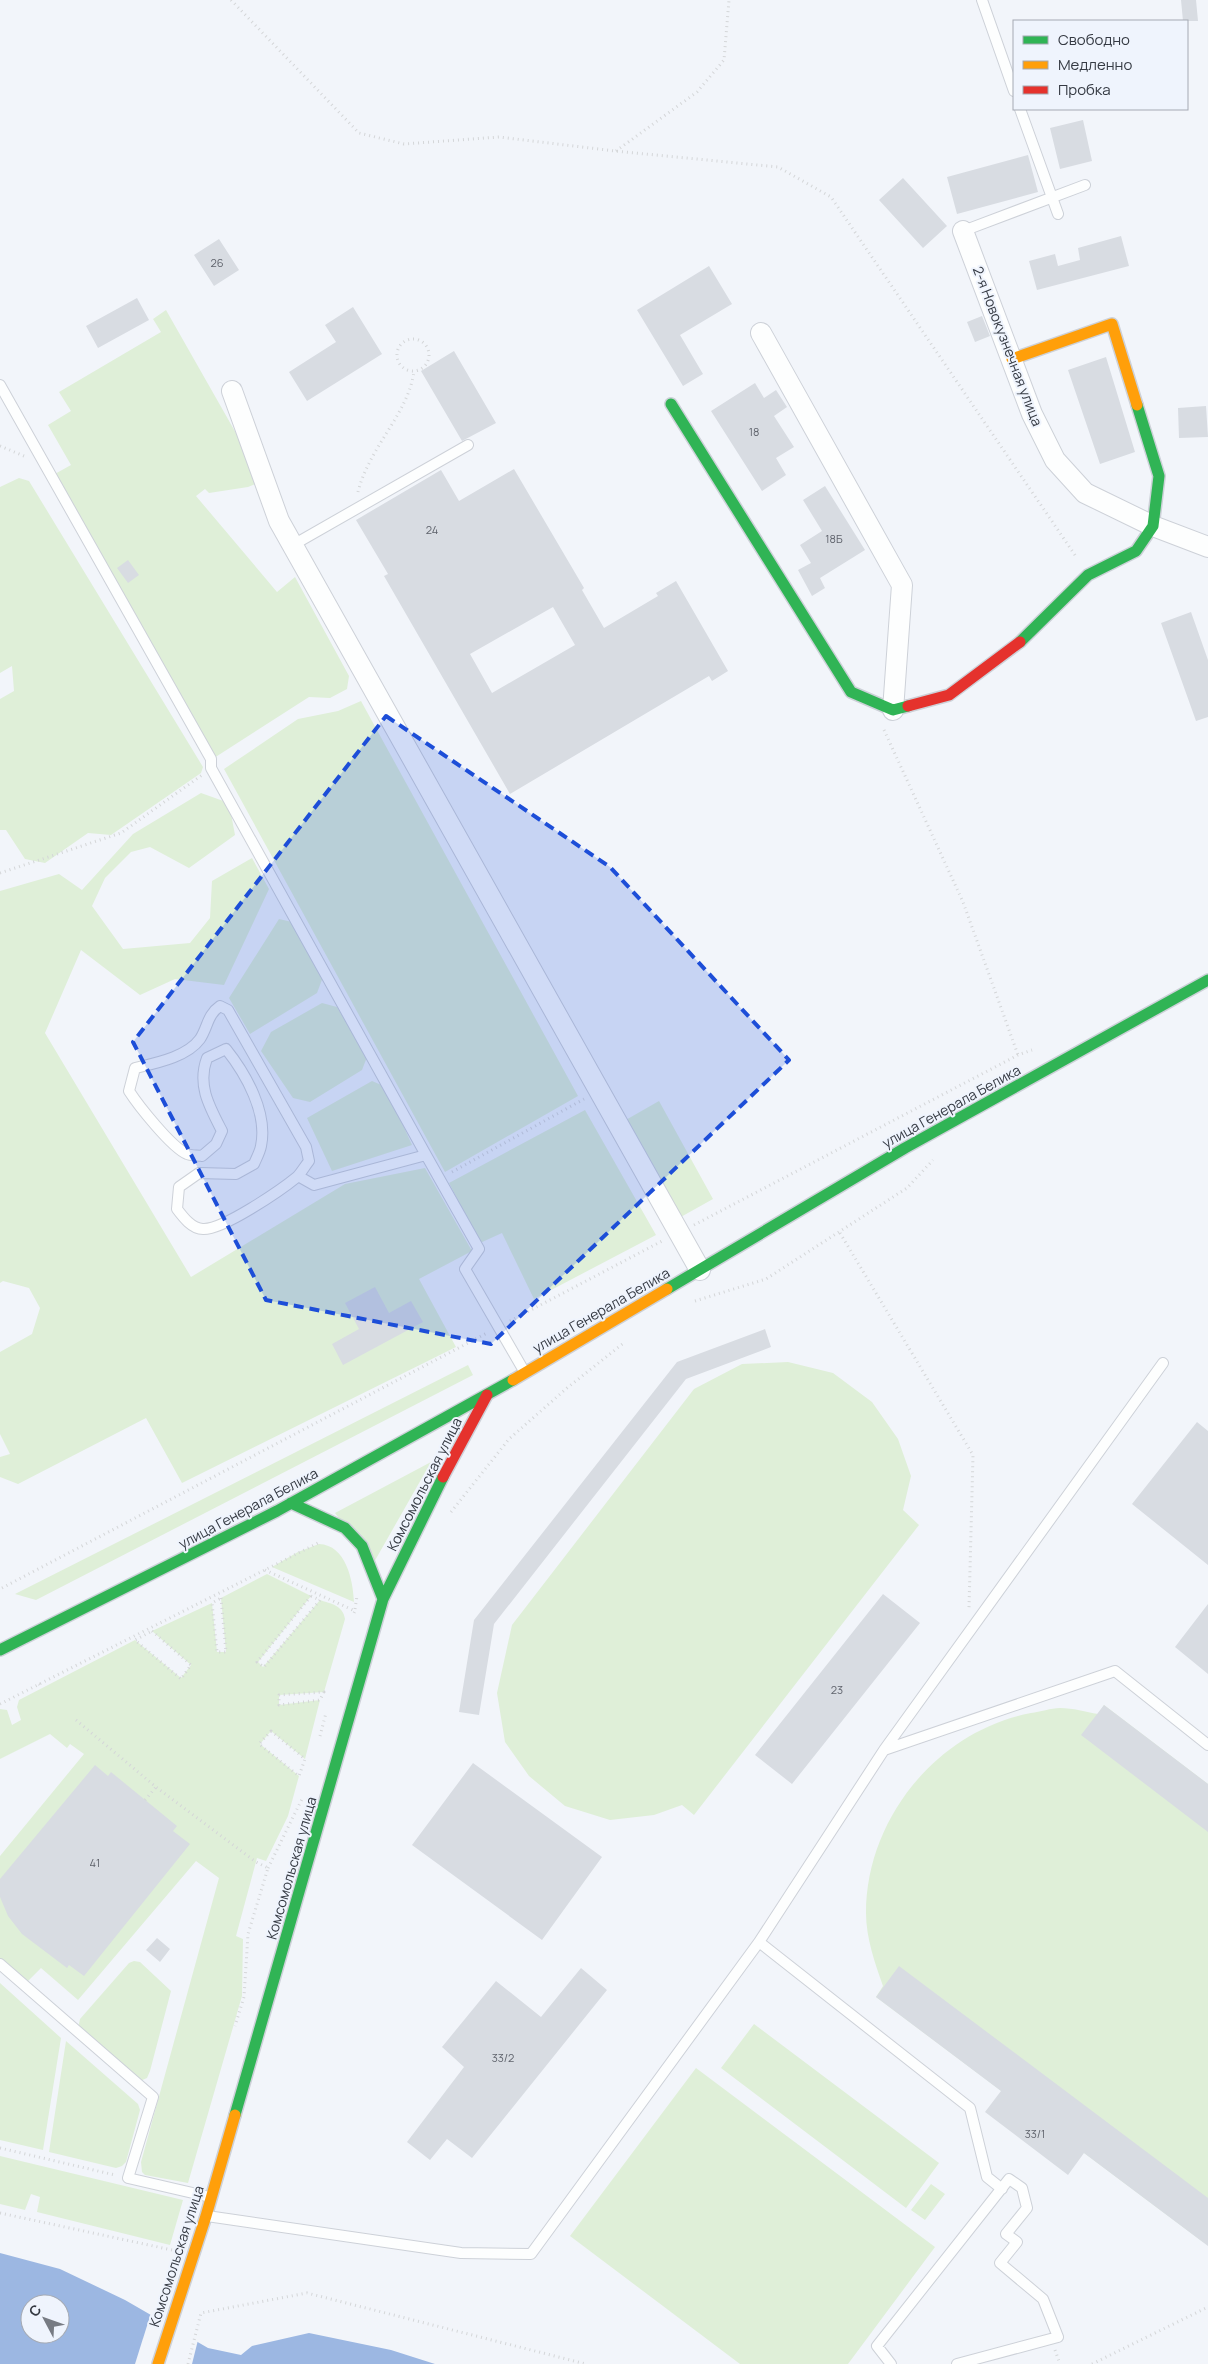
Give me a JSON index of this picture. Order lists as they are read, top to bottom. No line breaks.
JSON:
{"streets":{"main road":["улица Генерала Белика","Комсомольская улица"],"street":["2-я Новокузнечная улица"]},"crossings":[["улица Генерала Белика","Комсомольская улица"]],"house_numbers":["26","18","24","18Б","23","41","33/2","33/1"],"legend":["Свободно","Медленно","Пробка"],"north":"top left"}
